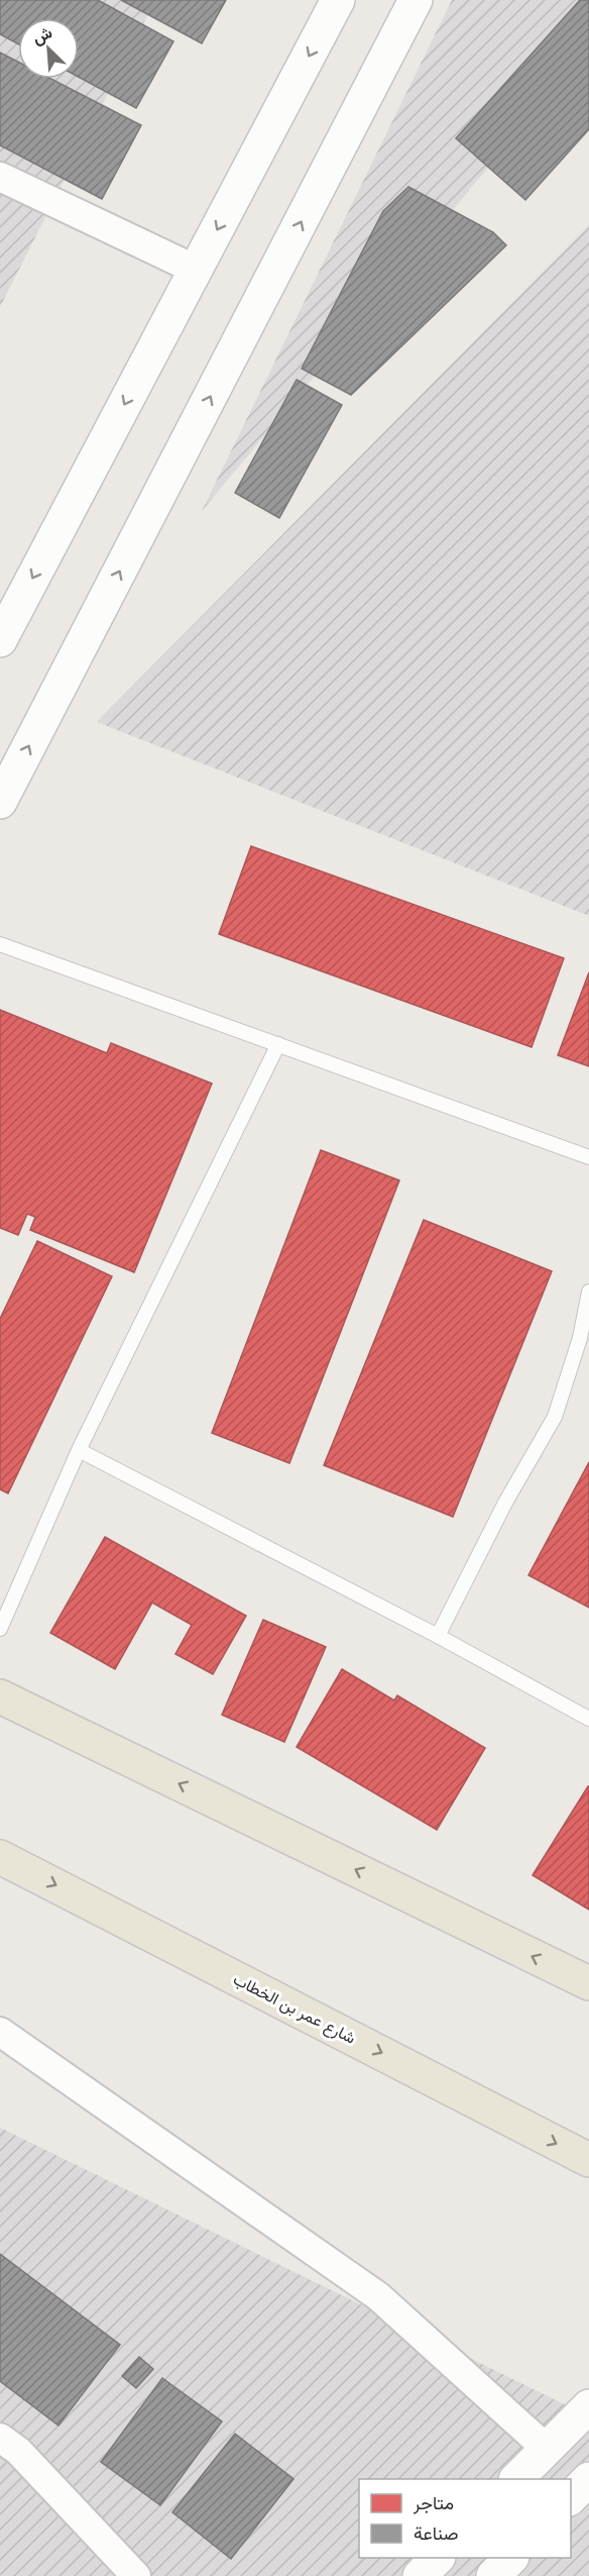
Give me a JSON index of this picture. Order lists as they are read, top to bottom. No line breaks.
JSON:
{"streets":{"main road":["شارع عمر بن الخطاب"]},"legend":["متاجر","صناعة"],"north":"top left"}
